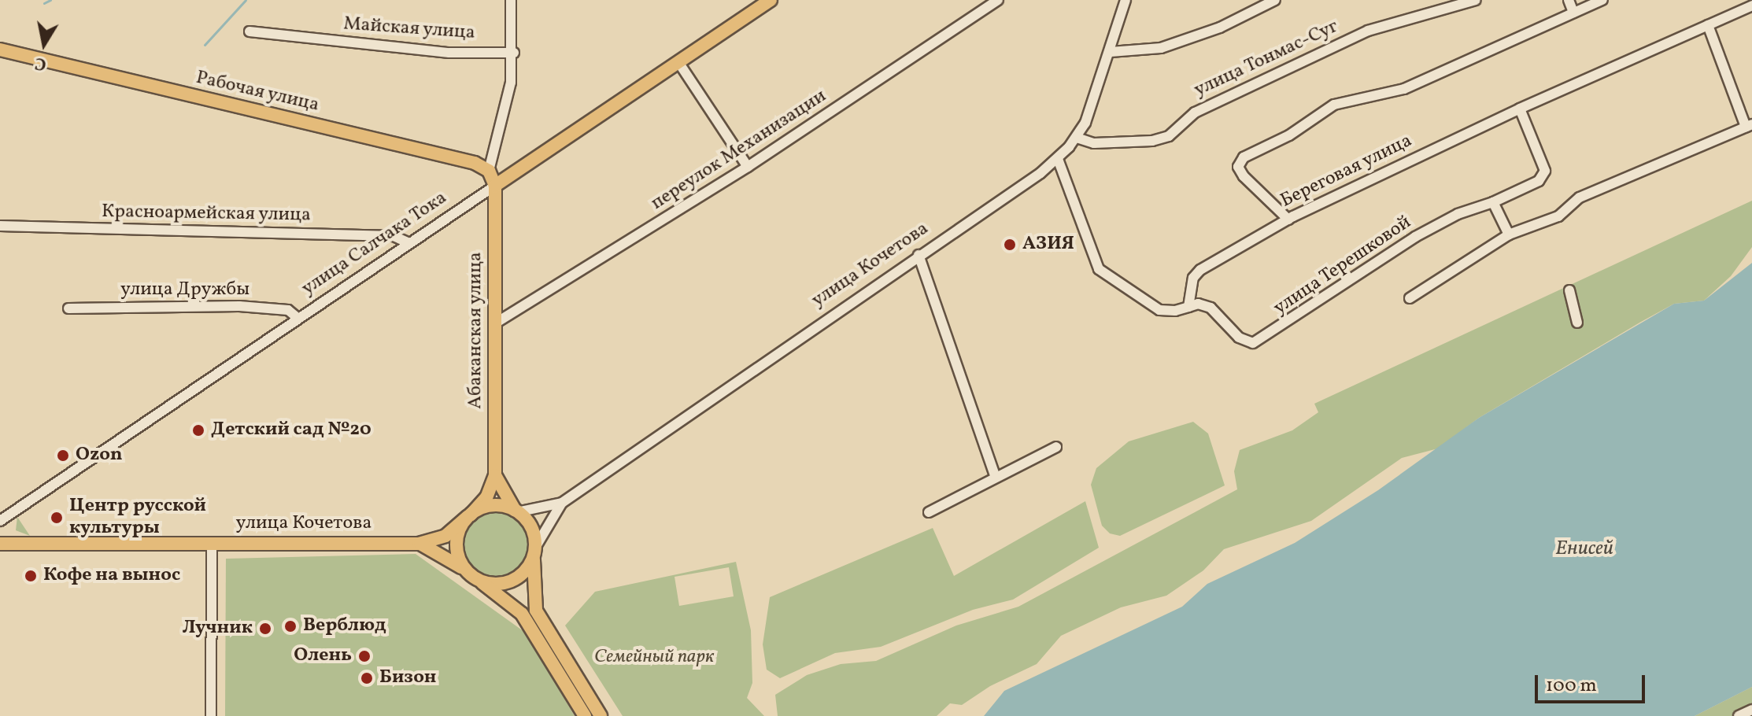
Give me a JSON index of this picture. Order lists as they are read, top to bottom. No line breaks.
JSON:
{"streets":{"main road":["Рабочая улица","улица Салчака Тока","улица Кочетова","Абаканская улица"],"street":["Майская улица","улица Тонмас-Суг","переулок Механизации","Береговая улица","Красноармейская улица","улица Терешковой","улица Дружбы"]},"crossings":[["улица Тонмас-Суг","улица Кочетова"],["переулок Механизации","Абаканская улица"],["Береговая улица","улица Терешковой"],["Красноармейская улица","улица Салчака Тока"],["улица Салчака Тока","улица Дружбы"],["улица Салчака Тока","Абаканская улица"],["улица Кочетова","Абаканская улица"]],"water":["Енисей"],"parks":["Семейный парк"],"places":["АЗИЯ","Детский сад №20","Ozon","Центр русской культуры","Кофе на вынос","Верблюд","Лучник","Олень","Бизон"],"scale_bar":"100 m","north":"bottom"}
